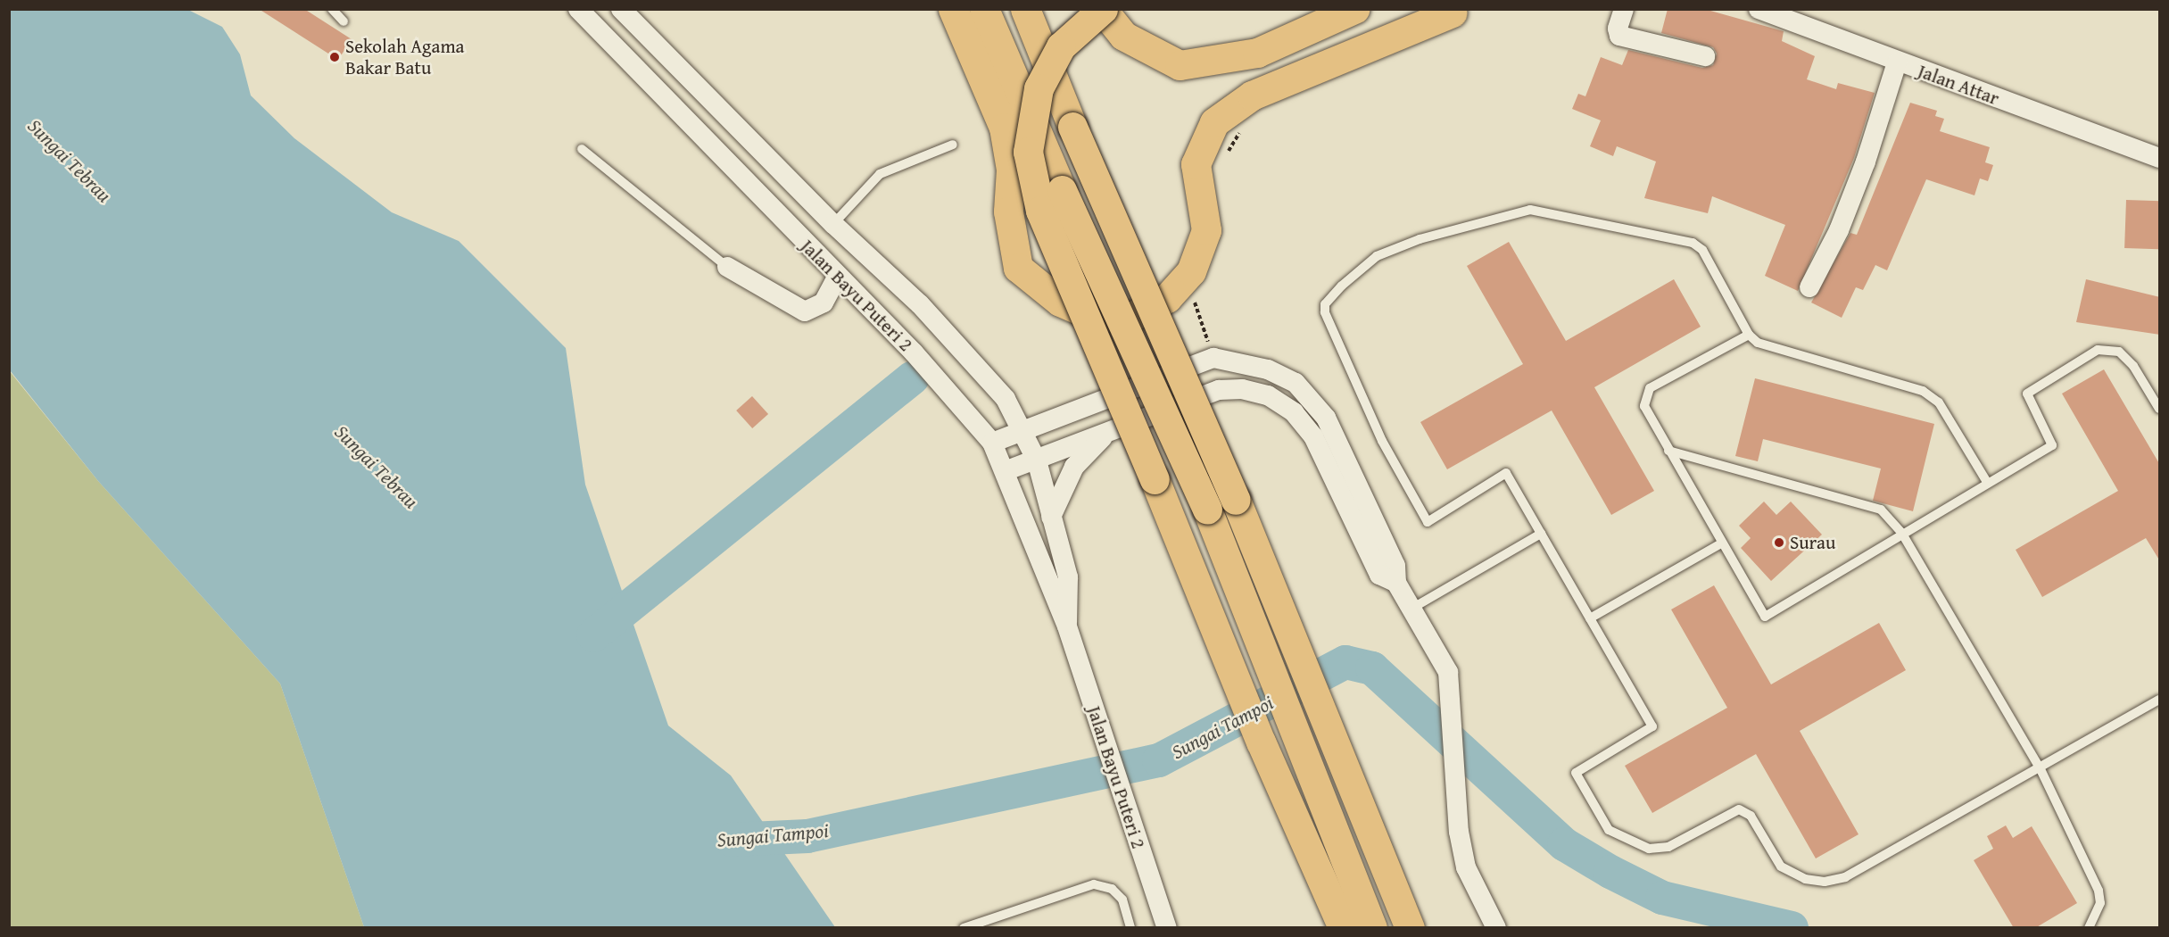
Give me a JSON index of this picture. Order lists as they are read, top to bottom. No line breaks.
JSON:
{"streets":{"street":["Jalan Attar","Jalan Bayu Puteri 2"]},"water":["Sungai Tebrau","Sungai Tampoi"],"places":["Sekolah Agama Bakar Batu","Surau"]}
